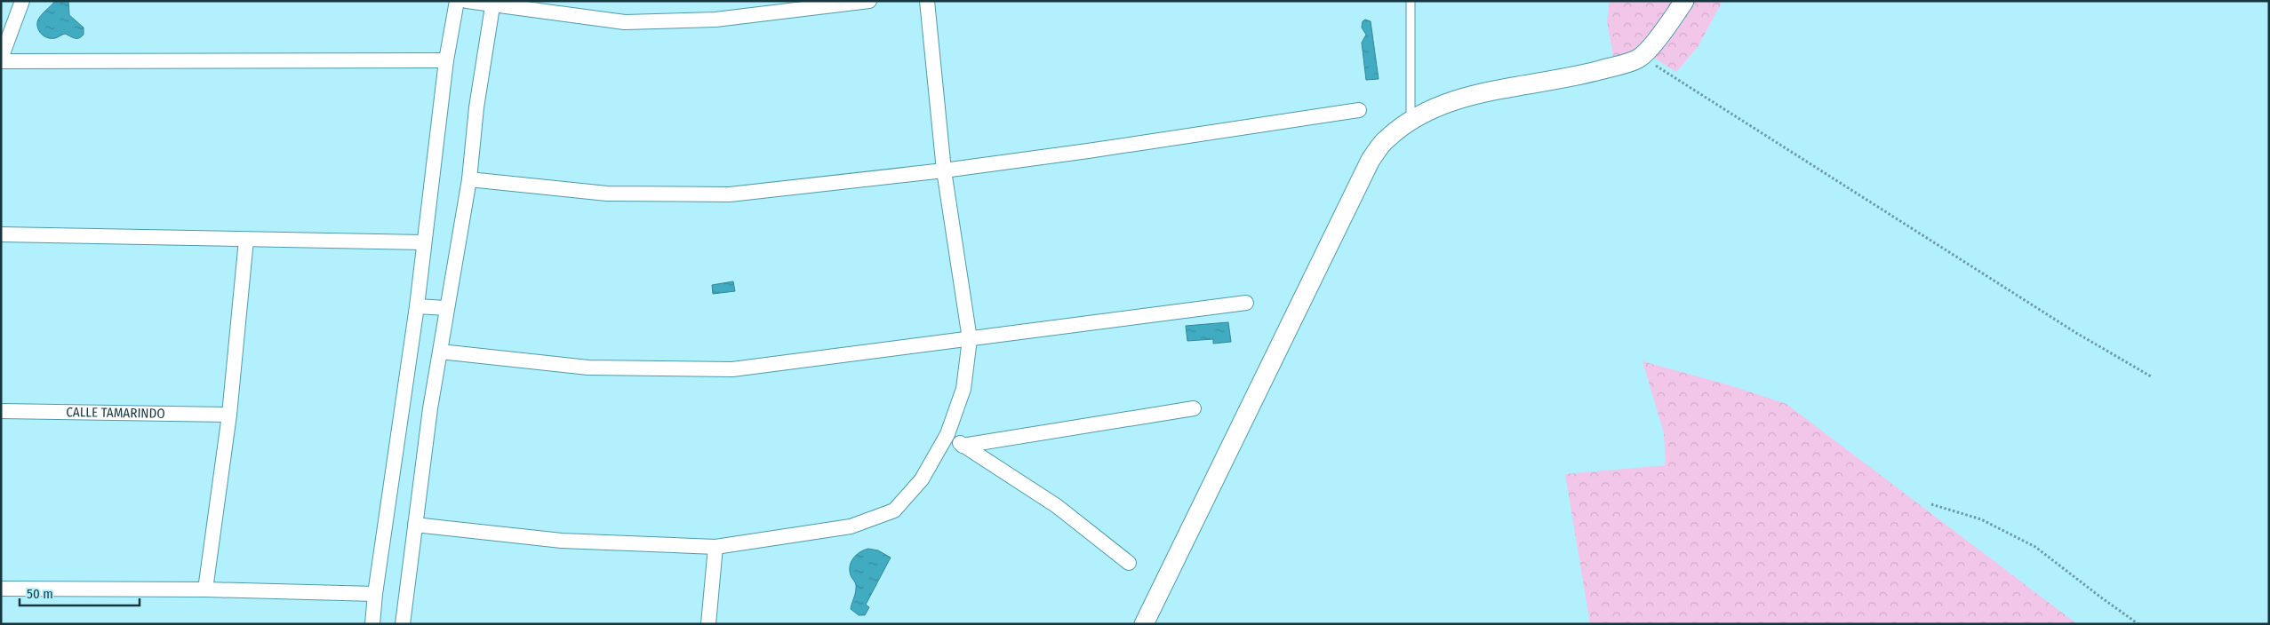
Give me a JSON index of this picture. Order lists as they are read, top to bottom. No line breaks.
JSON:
{"streets":{"street":["CALLE TAMARINDO"]},"scale_bar":"50 m"}
